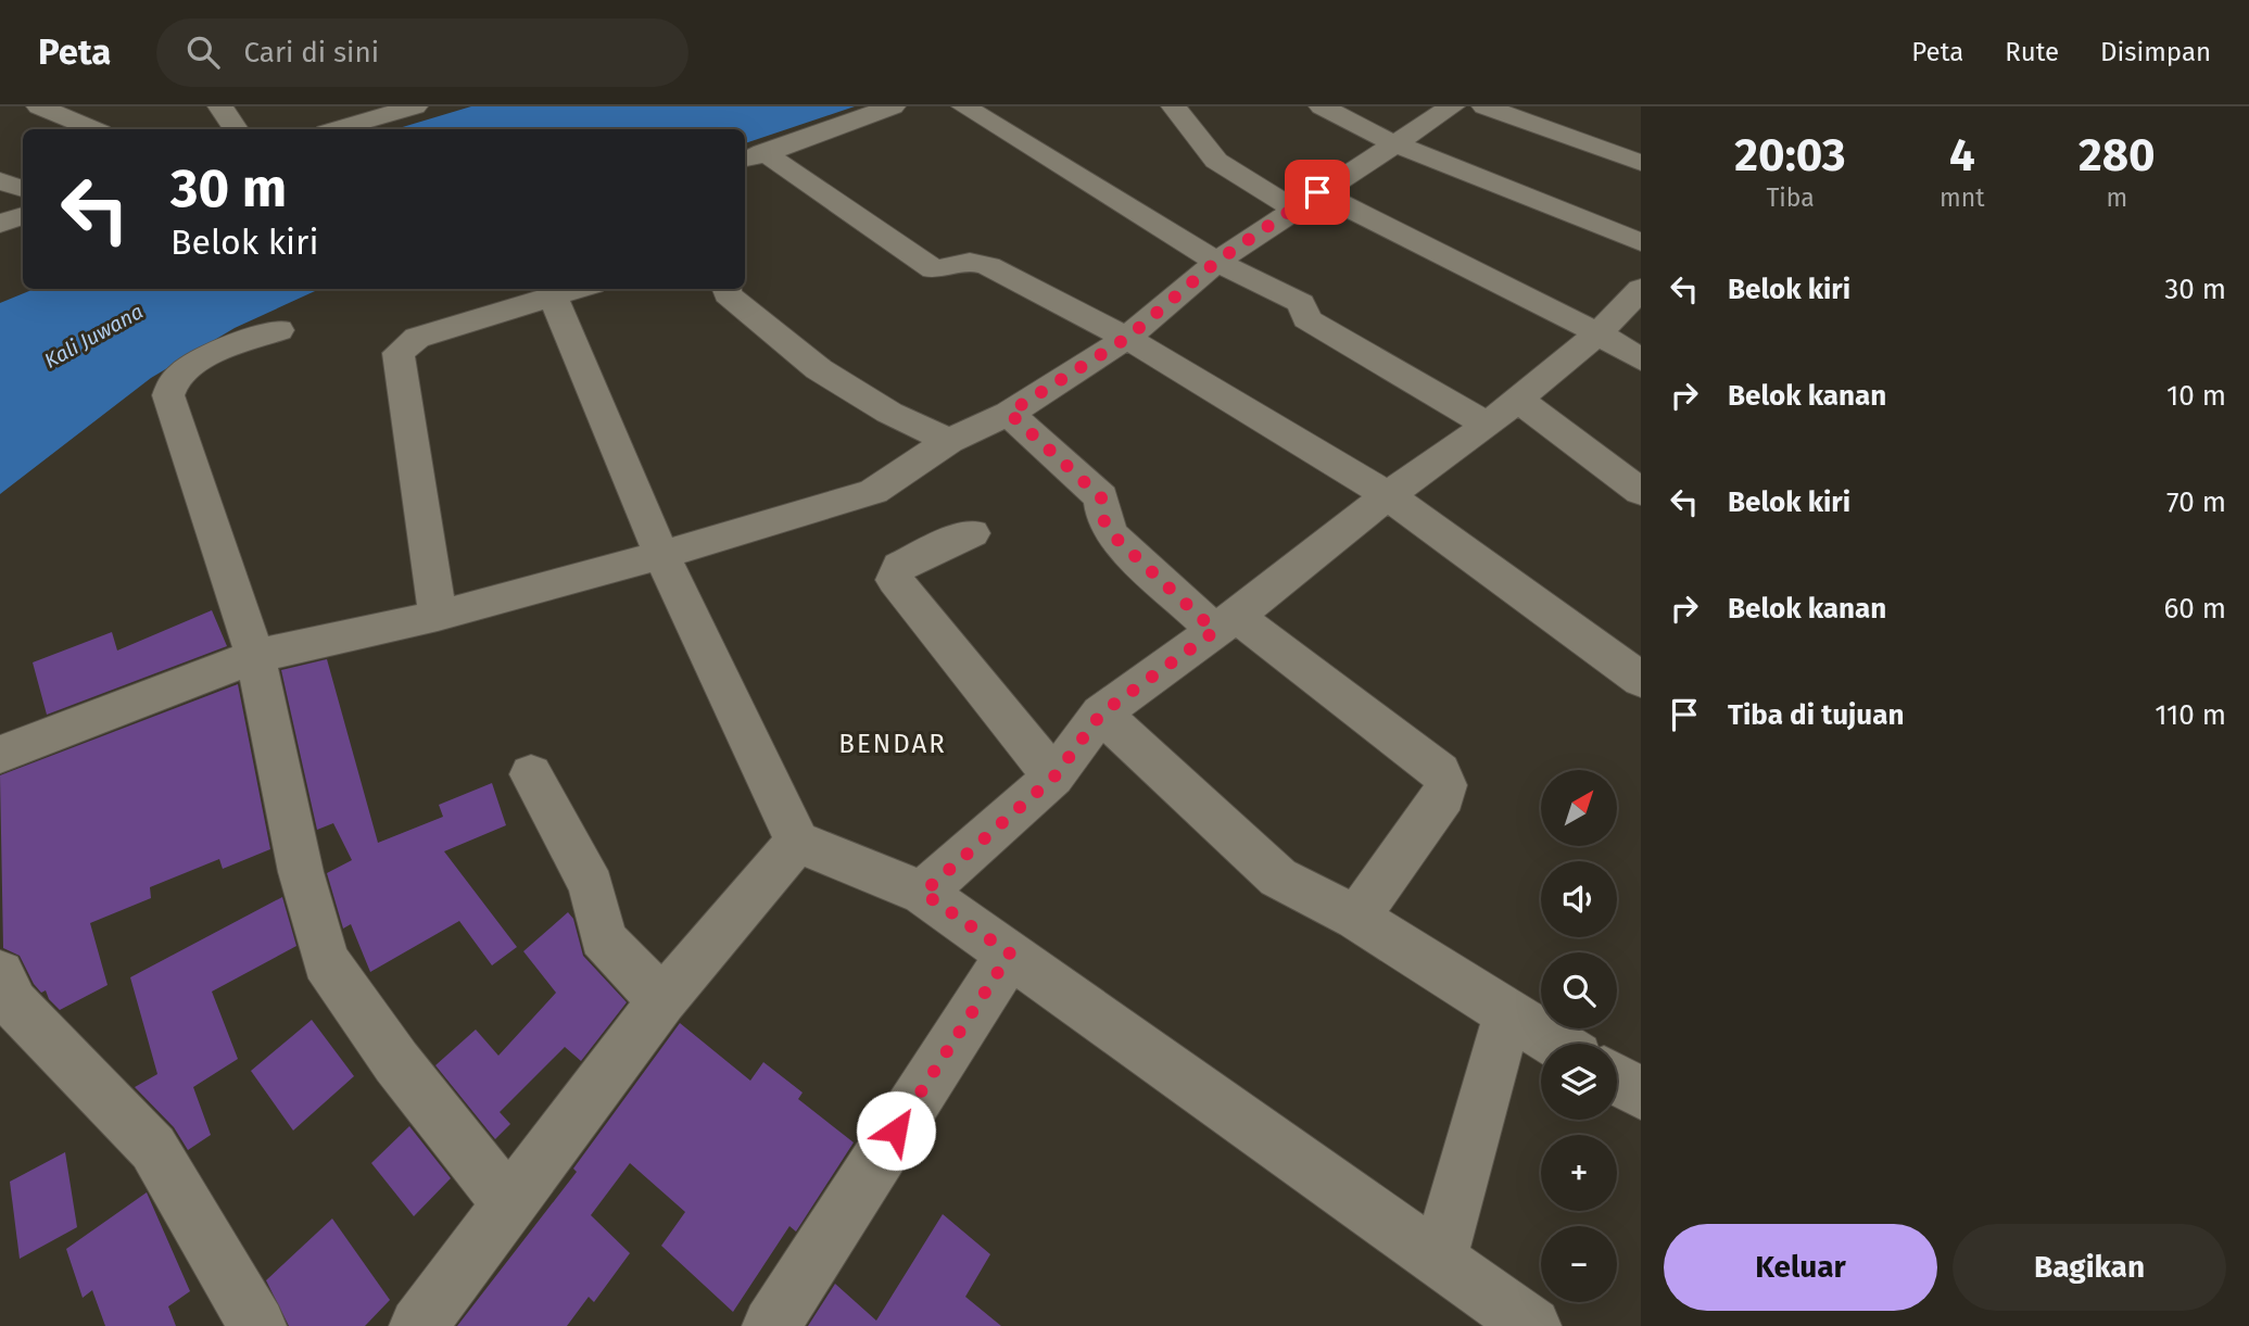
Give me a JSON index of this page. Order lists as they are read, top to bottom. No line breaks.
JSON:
{"districts":["BENDAR"],"water":["Kali Juwana"],"north":"top right","page":{"header":"Peta","search":"Cari di sini","nav":["Peta","Rute","Disimpan"],"eta":["20:03","Tiba","4","mnt","280","m"],"turn":["30 m","Belok kiri"],"list":[{"name":"Belok kiri","value":"30 m"},{"name":"Belok kanan","value":"10 m"},{"name":"Belok kiri","value":"70 m"},{"name":"Belok kanan","value":"60 m"},{"name":"Tiba di tujuan","value":"110 m"}],"map_buttons":["+","−"],"buttons":["Keluar","Bagikan"]}}
